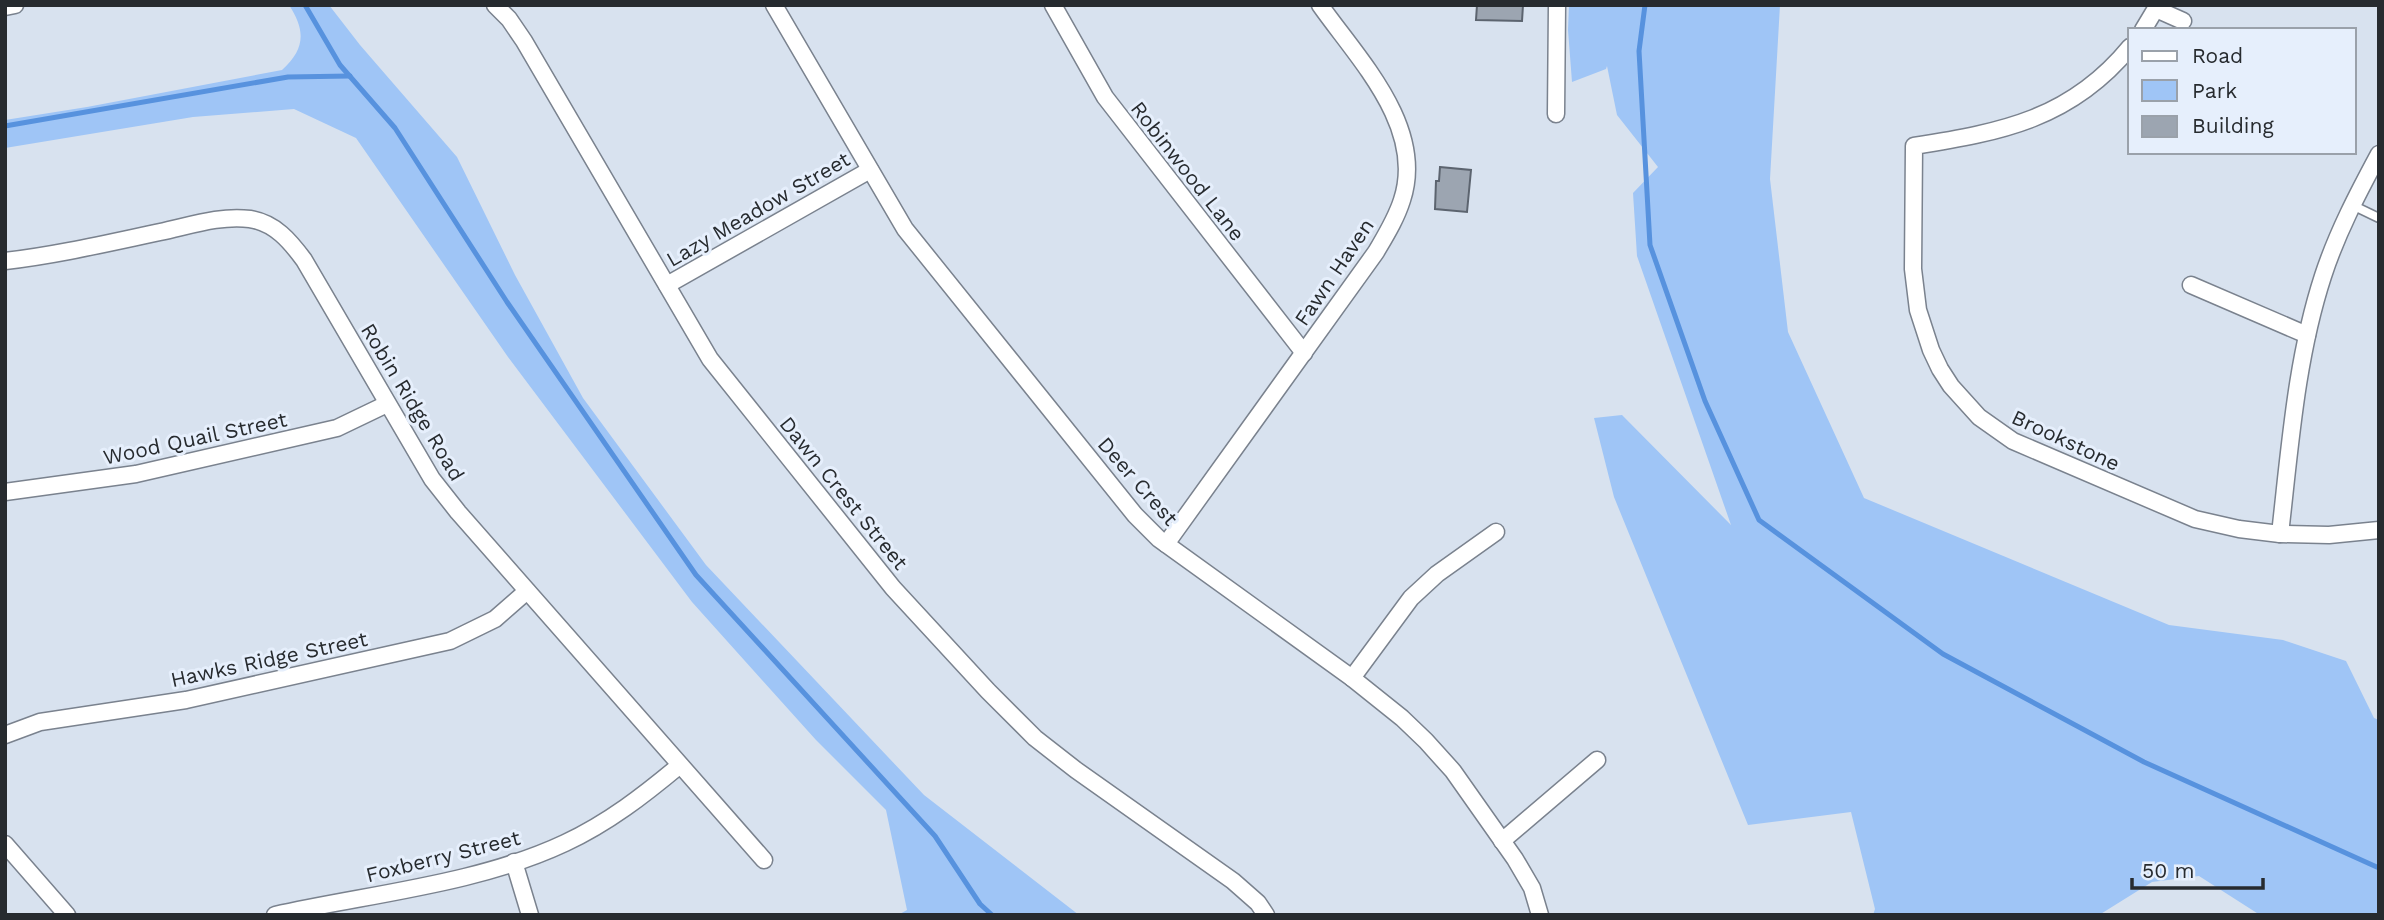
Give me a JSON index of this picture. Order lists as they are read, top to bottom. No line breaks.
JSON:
{"streets":{"street":["Robinwood Lane","Lazy Meadow Street","Fawn Haven","Robin Ridge Road","Wood Quail Street","Brookstone","Deer Crest","Dawn Crest Street","Hawks Ridge Street","Foxberry Street"]},"crossings":[["Robinwood Lane","Fawn Haven"],["Lazy Meadow Street","Deer Crest"],["Lazy Meadow Street","Dawn Crest Street"],["Fawn Haven","Deer Crest"],["Robin Ridge Road","Wood Quail Street"],["Robin Ridge Road","Hawks Ridge Street"],["Robin Ridge Road","Foxberry Street"]],"legend":["Road","Park","Building"],"scale_bar":"50 m"}
